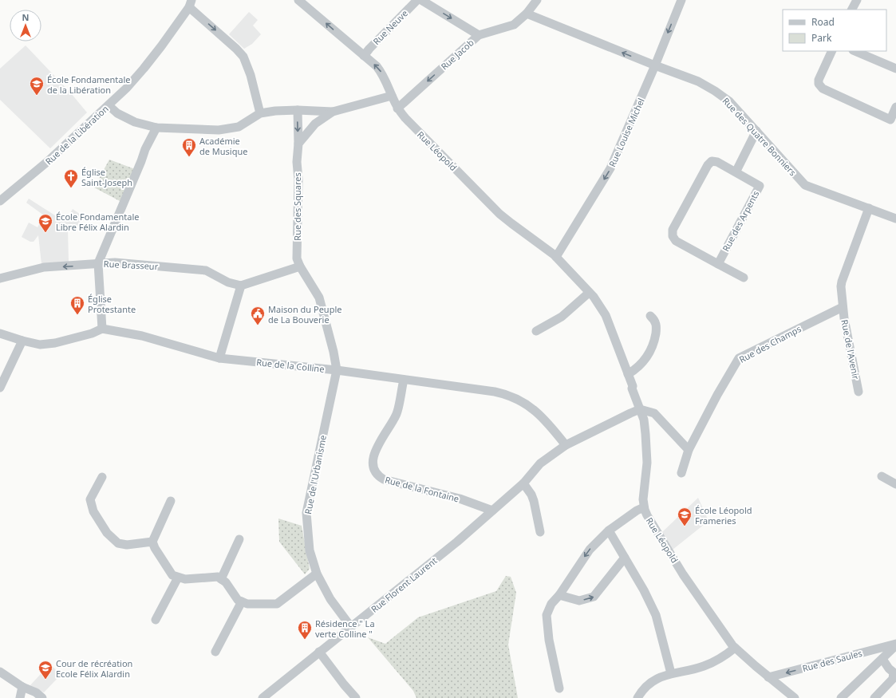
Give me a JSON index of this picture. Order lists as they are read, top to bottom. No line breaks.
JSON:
{"streets":{"street":["Rue Neuve","Rue Jacob","Rue Louise Michel","Rue de la Libération","Rue des Quatre Bonniers","Rue Léopold","Rue des Squares","Rue des Arpents","Rue Brasseur","Rue des Champs","Rue de l'Avenir","Rue de la Colline","Rue de l'Urbanisme","Rue de la Fontaine","Rue Florent Laurent","Rue des Saules"]},"crossings":[["Rue Neuve","Rue Léopold"],["Rue Jacob","Rue des Quatre Bonniers"],["Rue Jacob","Rue Léopold"],["Rue Louise Michel","Rue des Quatre Bonniers"],["Rue Louise Michel","Rue Léopold"],["Rue Léopold","Rue des Saules"],["Rue des Squares","Rue de la Colline"],["Rue des Squares","Rue de l'Urbanisme"],["Rue des Champs","Rue de l'Avenir"],["Rue de la Colline","Rue de l'Urbanisme"],["Rue de la Colline","Rue de la Fontaine"],["Rue de l'Urbanisme","Rue Florent Laurent"],["Rue de la Fontaine","Rue Florent Laurent"]],"one_way":["Rue Jacob","Rue Louise Michel","Rue des Saules"],"places":{"school or university":["École Fondamentale de la Libération","École Fondamentale Libre Félix Alardin","École Léopold Frameries","Cour de récréation Ecole Félix Alardin"],"building":["Académie de Musique","Église Protestante","Résidence \" La verte Colline \""],"church":["Église Saint-Joseph"],"public building":["Maison du Peuple de La Bouverie"]},"legend":["Road","Park"],"north":"top"}
